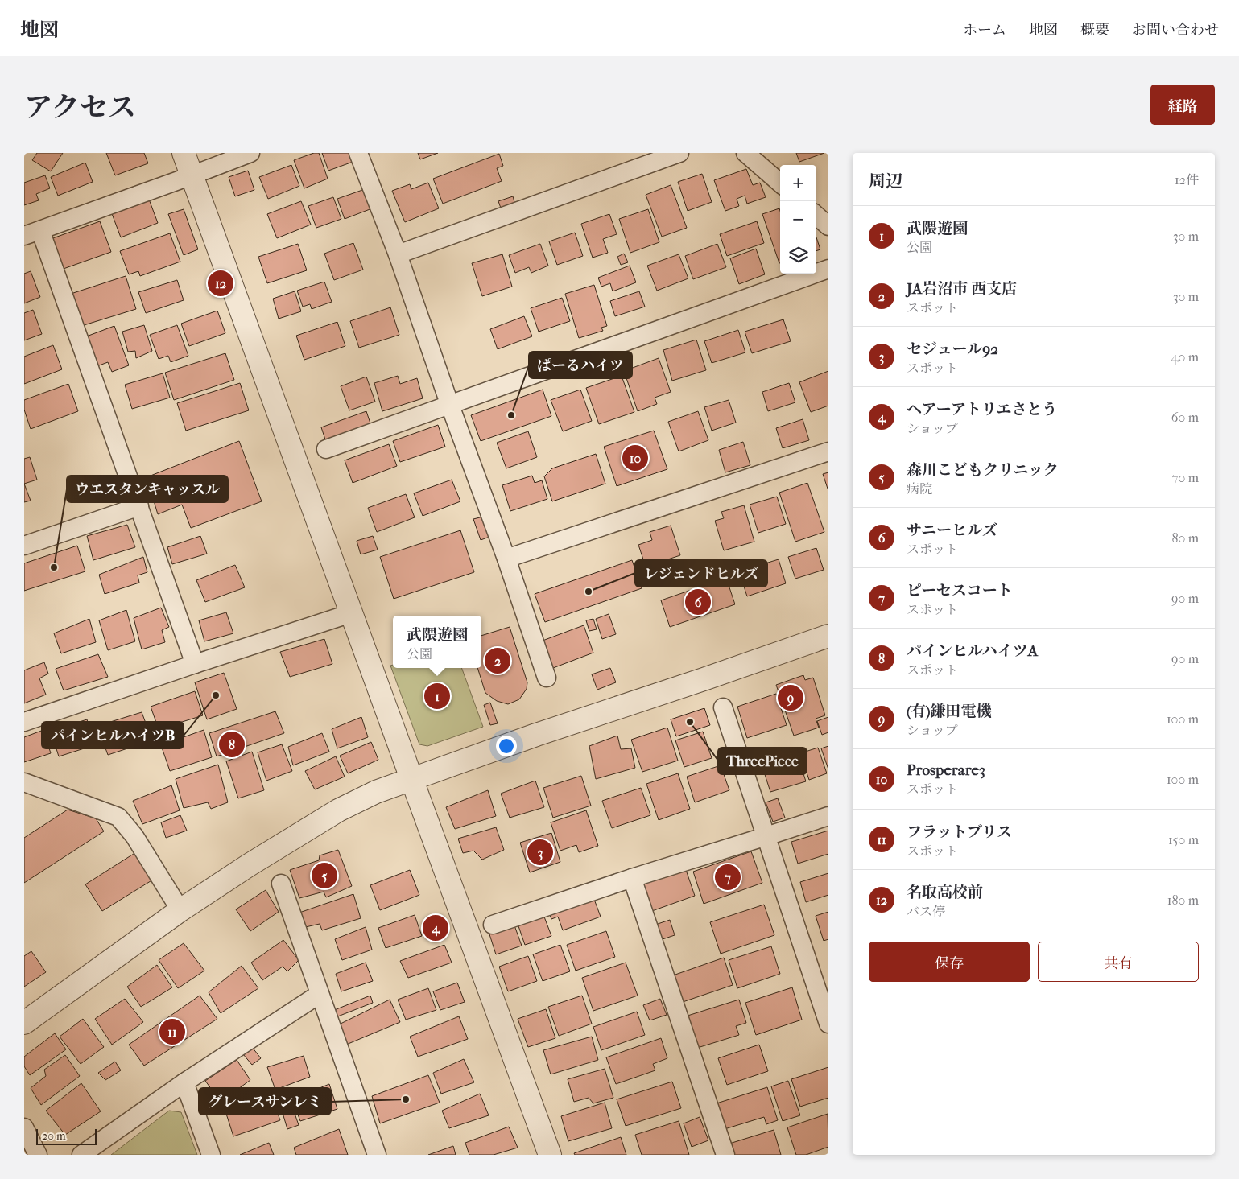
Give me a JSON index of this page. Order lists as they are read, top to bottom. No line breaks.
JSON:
{"places":["ぱーるハイツ","ウエスタンキャッスル","レジェンドヒルズ","パインヒルハイツB","ThreePiece","グレースサンレミ"],"scale_bar":"20 m","page":{"header":"地図","nav":["ホーム","地図","概要","お問い合わせ"],"title":"アクセス","buttons":["経路",["保存","共有"]],"heading":["周辺","12件"],"map_buttons":["+","−"],"list":[{"mark":"1","name":"武隈遊園","note":"公園","value":"30 m"},{"mark":"2","name":"JA岩沼市 西支店","note":"スポット","value":"30 m"},{"mark":"3","name":"セジュール92","note":"スポット","value":"40 m"},{"mark":"4","name":"ヘアーアトリエさとう","note":"ショップ","value":"60 m"},{"mark":"5","name":"森川こどもクリニック","note":"病院","value":"70 m"},{"mark":"6","name":"サニーヒルズ","note":"スポット","value":"80 m"},{"mark":"7","name":"ピーセスコート","note":"スポット","value":"90 m"},{"mark":"8","name":"パインヒルハイツA","note":"スポット","value":"90 m"},{"mark":"9","name":"(有)鎌田電機","note":"ショップ","value":"100 m"},{"mark":"10","name":"Prosperare3","note":"スポット","value":"100 m"},{"mark":"11","name":"フラットブリス","note":"スポット","value":"150 m"},{"mark":"12","name":"名取高校前","note":"バス停","value":"180 m"}],"pins":["12","10","6","2","1","9","8","3","5","7","4","11"],"popup":["武隈遊園","公園"],"scale":"20 m"}}
